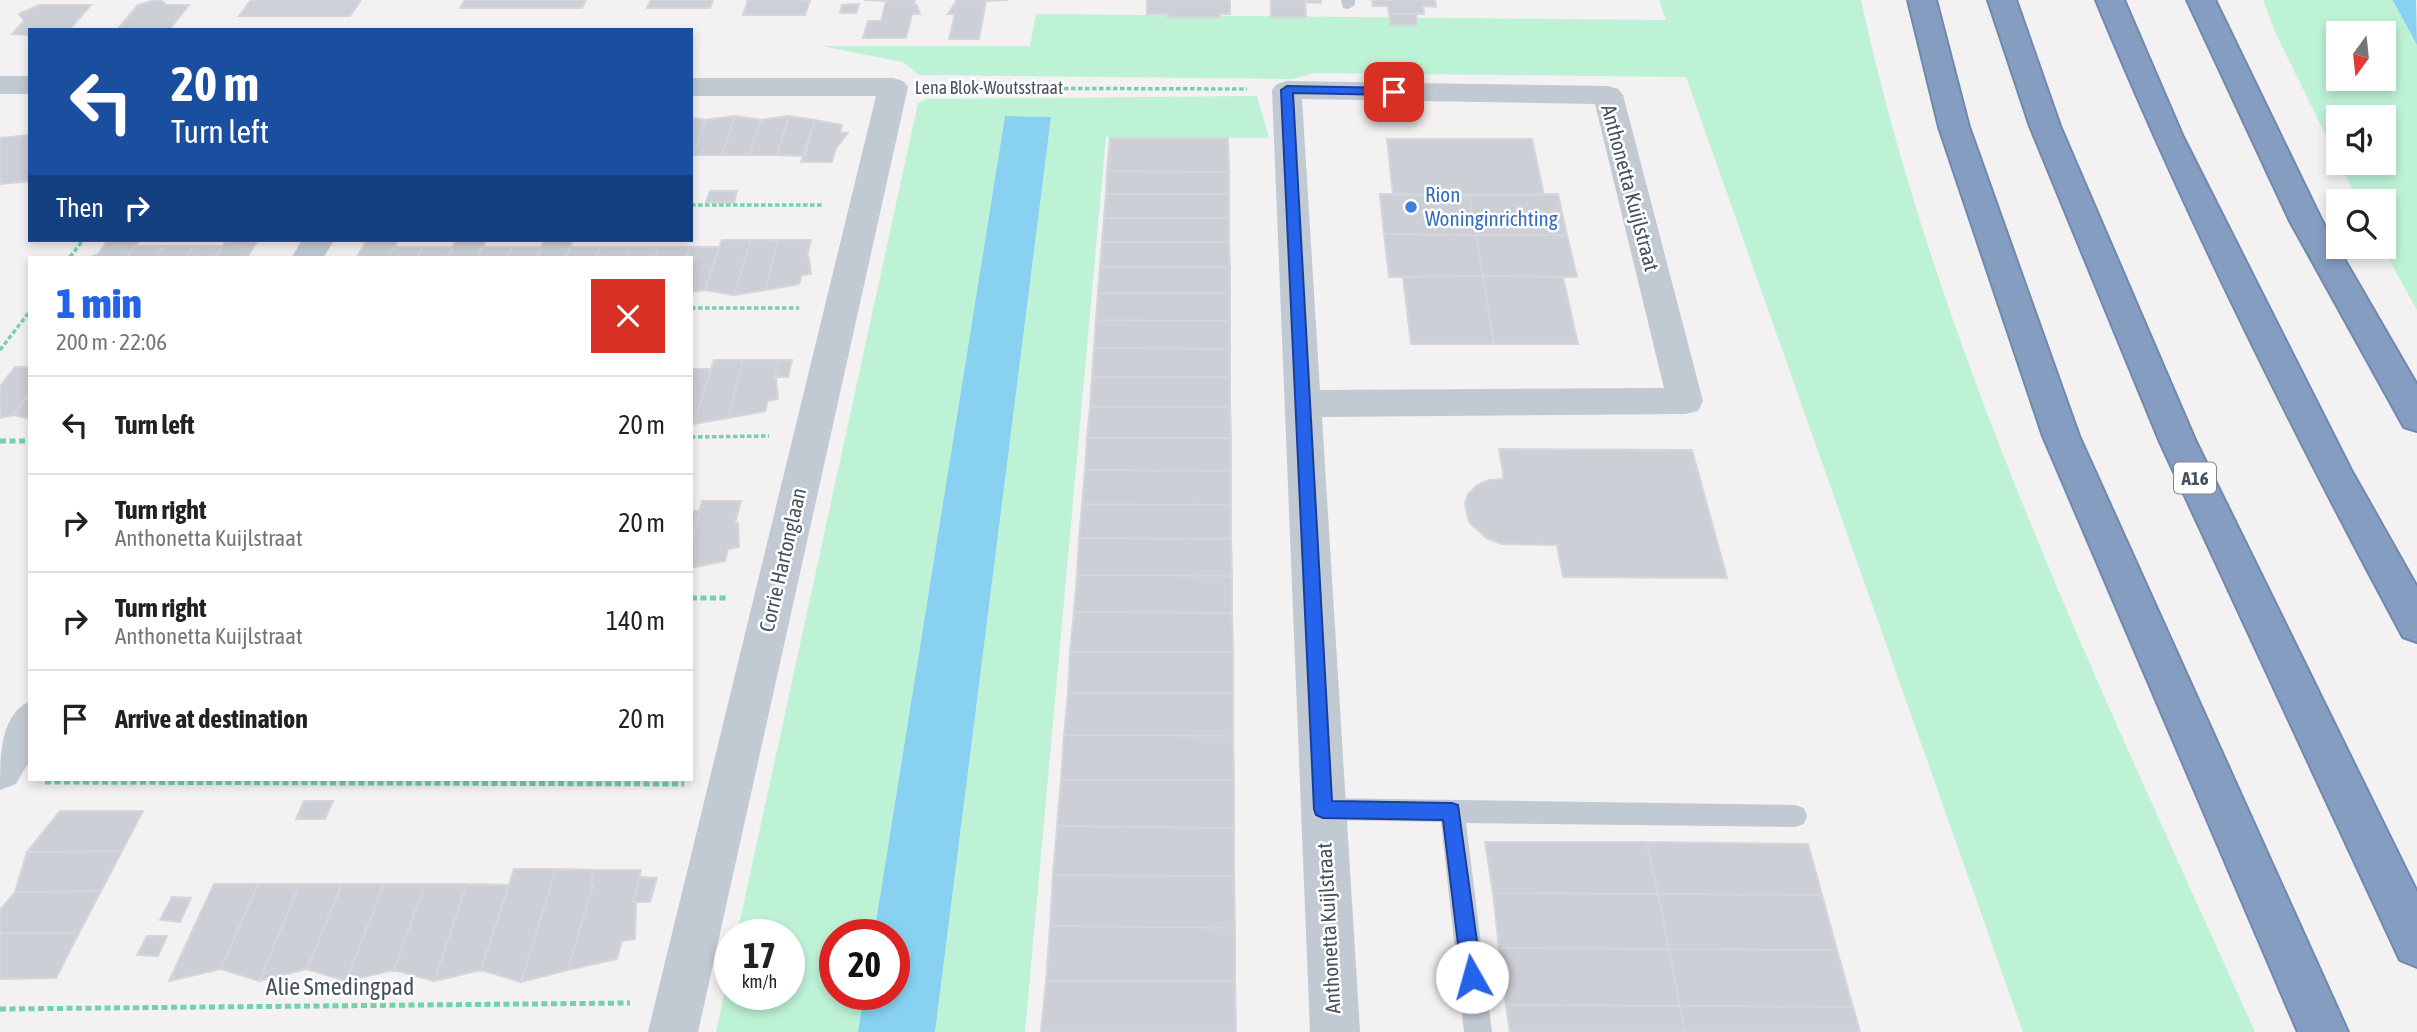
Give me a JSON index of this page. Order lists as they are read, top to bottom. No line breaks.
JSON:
{"streets":{"highway":["A16"],"street":["Lena Blok-Woutsstraat","Anthonetta Kuijlstraat","Corrie Hartonglaan"],"path":["Alie Smedingpad"]},"crossings":[["Lena Blok-Woutsstraat","Anthonetta Kuijlstraat"],["Lena Blok-Woutsstraat","Corrie Hartonglaan"],["Corrie Hartonglaan","Alie Smedingpad"]],"places":["Rion Woninginrichting"],"north":"bottom","page":{"turn":["20 m","Turn left"],"then":"Then","heading":["1 min","200 m · 22:06"],"list":[{"name":"Turn left","value":"20 m"},{"name":"Turn right","note":"Anthonetta Kuijlstraat","value":"20 m"},{"name":"Turn right","note":"Anthonetta Kuijlstraat","value":"140 m"},{"name":"Arrive at destination","value":"20 m"}],"speed":"17 km/h","limit":"20"}}
